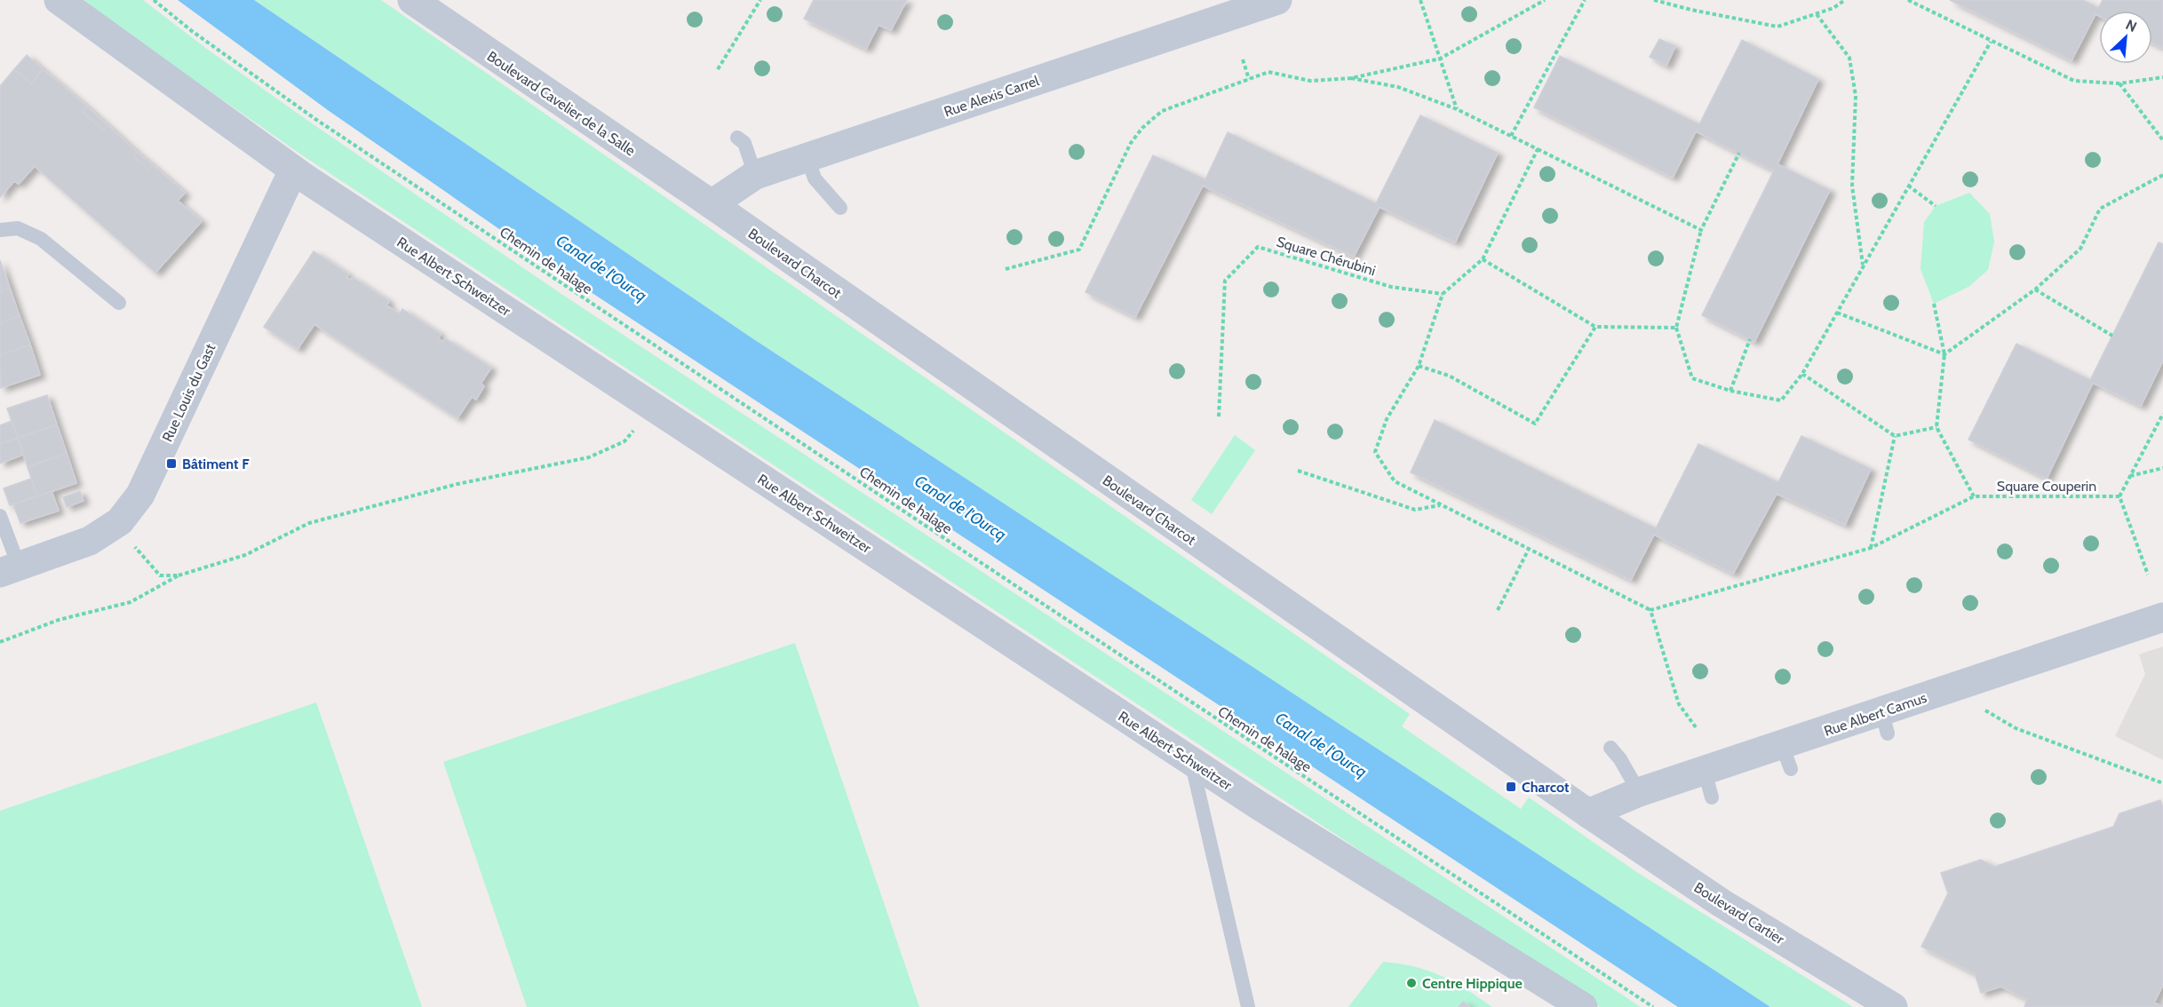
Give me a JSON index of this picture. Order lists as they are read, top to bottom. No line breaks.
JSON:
{"streets":{"street":["Rue Alexis Carrel","Boulevard Cavelier de la Salle","Boulevard Charcot","Rue Albert Schweitzer","Rue Louis du Gast","Rue Albert Camus","Boulevard Cartier"],"path":["Square Chérubini","Chemin de halage","Square Couperin"]},"crossings":[["Rue Alexis Carrel","Boulevard Cavelier de la Salle"],["Rue Alexis Carrel","Boulevard Charcot"],["Boulevard Cavelier de la Salle","Boulevard Charcot"],["Boulevard Charcot","Rue Albert Camus"],["Boulevard Charcot","Boulevard Cartier"],["Rue Albert Schweitzer","Rue Louis du Gast"],["Rue Albert Camus","Boulevard Cartier"]],"water":["Canal de l'Ourcq"],"places":{"transit":["Bâtiment F","Charcot"],"other":["Centre Hippique"]},"north":"top right"}
